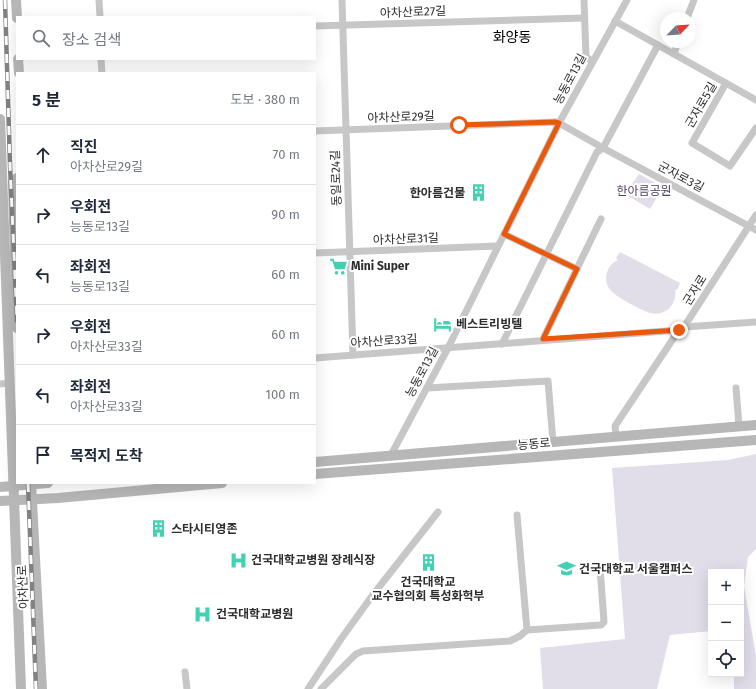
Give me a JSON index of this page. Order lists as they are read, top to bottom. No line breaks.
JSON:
{"streets":{"main road":["능동로","아차산로"],"street":["아차산로27길","능동로13길","군자로5길","아차산로29길","군자로3길","동일로24길","아차산로31길","군자로","아차산로33길"]},"crossings":[["아차산로27길","동일로24길"],["능동로13길","군자로5길"],["능동로13길","아차산로29길"],["능동로13길","군자로3길"],["능동로13길","아차산로31길"],["능동로13길","아차산로33길"],["능동로13길","능동로"],["아차산로29길","군자로3길"],["아차산로29길","동일로24길"],["군자로3길","군자로"],["동일로24길","아차산로31길"],["동일로24길","아차산로33길"],["군자로","아차산로33길"],["군자로","능동로"]],"districts":["화양동"],"parks":["한아름공원"],"places":{"building":["한아름건물","스타시티영존","건국대학교 교수협의회 특성화헉부"],"supermarket":["Mini Super"],"hotel":["베스트리빙텔"],"hospital":["건국대학교병원 장례식장","건국대학교병원"],"school or university":["건국대학교 서울캠퍼스"]},"north":"top right","page":{"search":"장소 검색","heading":["5 분","도보 · 380 m"],"list":[["직진","아차산로29길","70 m"],["우회전","능동로13길","90 m"],["좌회전","능동로13길","60 m"],["우회전","아차산로33길","60 m"],["좌회전","아차산로33길","100 m"],"목적지 도착"],"map_buttons":["+","−"]}}
